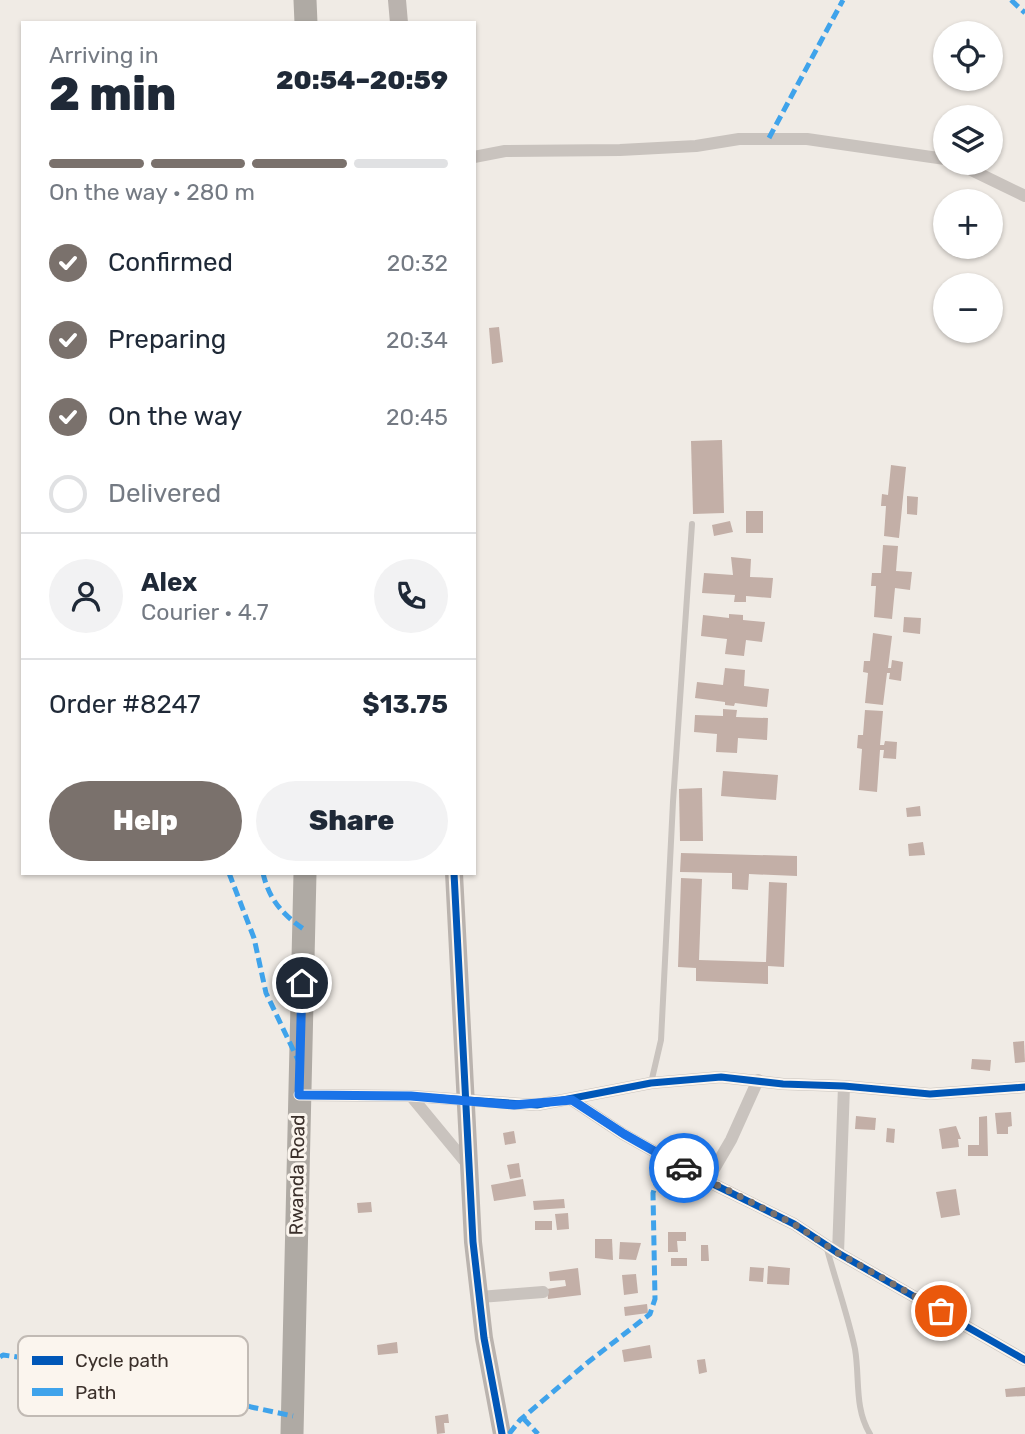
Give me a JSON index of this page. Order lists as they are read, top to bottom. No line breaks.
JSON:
{"streets":{"highway":["Rwanda Road"]},"legend":["Cycle path","Path"],"page":{"map_buttons":["+","−"],"heading":["2 min","Arriving in","20:54–20:59"],"panel":["Alex","Courier · 4.7","Order #8247","$13.75"],"bar":"On the way · 280 m","list":[["Confirmed","20:32"],["Preparing","20:34"],["On the way","20:45"],"Delivered"],"buttons":["Help","Share"]}}
